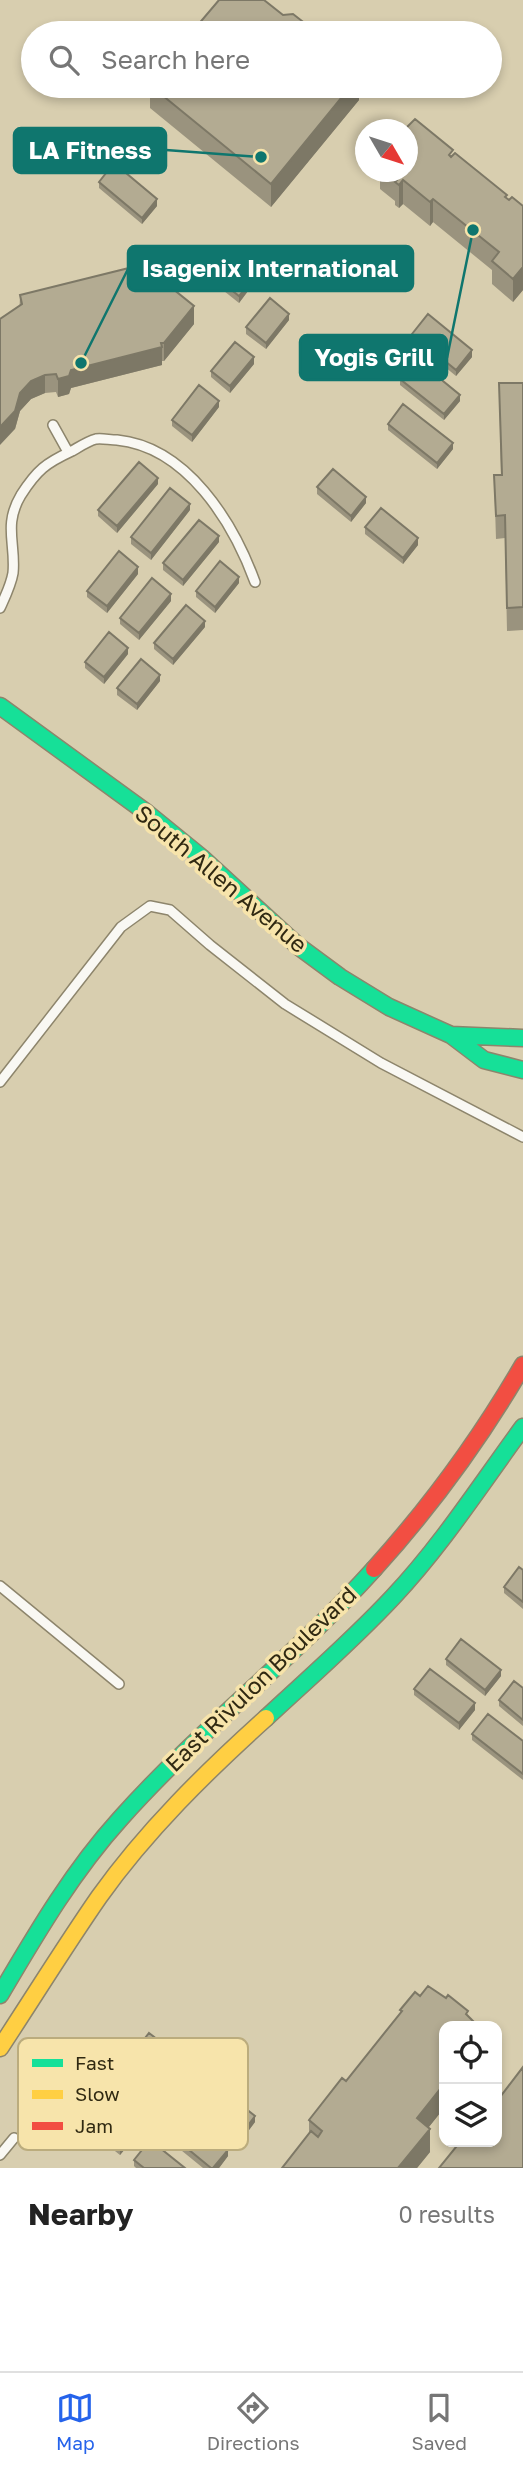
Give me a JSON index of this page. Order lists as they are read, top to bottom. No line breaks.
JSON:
{"streets":{"street":["South Allen Avenue","East Rivulon Boulevard"]},"places":["LA Fitness","Yogis Grill","Isagenix International"],"legend":["Fast","Slow","Jam"],"north":"bottom right","page":{"search":"Search here","heading":["Nearby","0 results"],"nav":["Map","Directions","Saved"]}}
